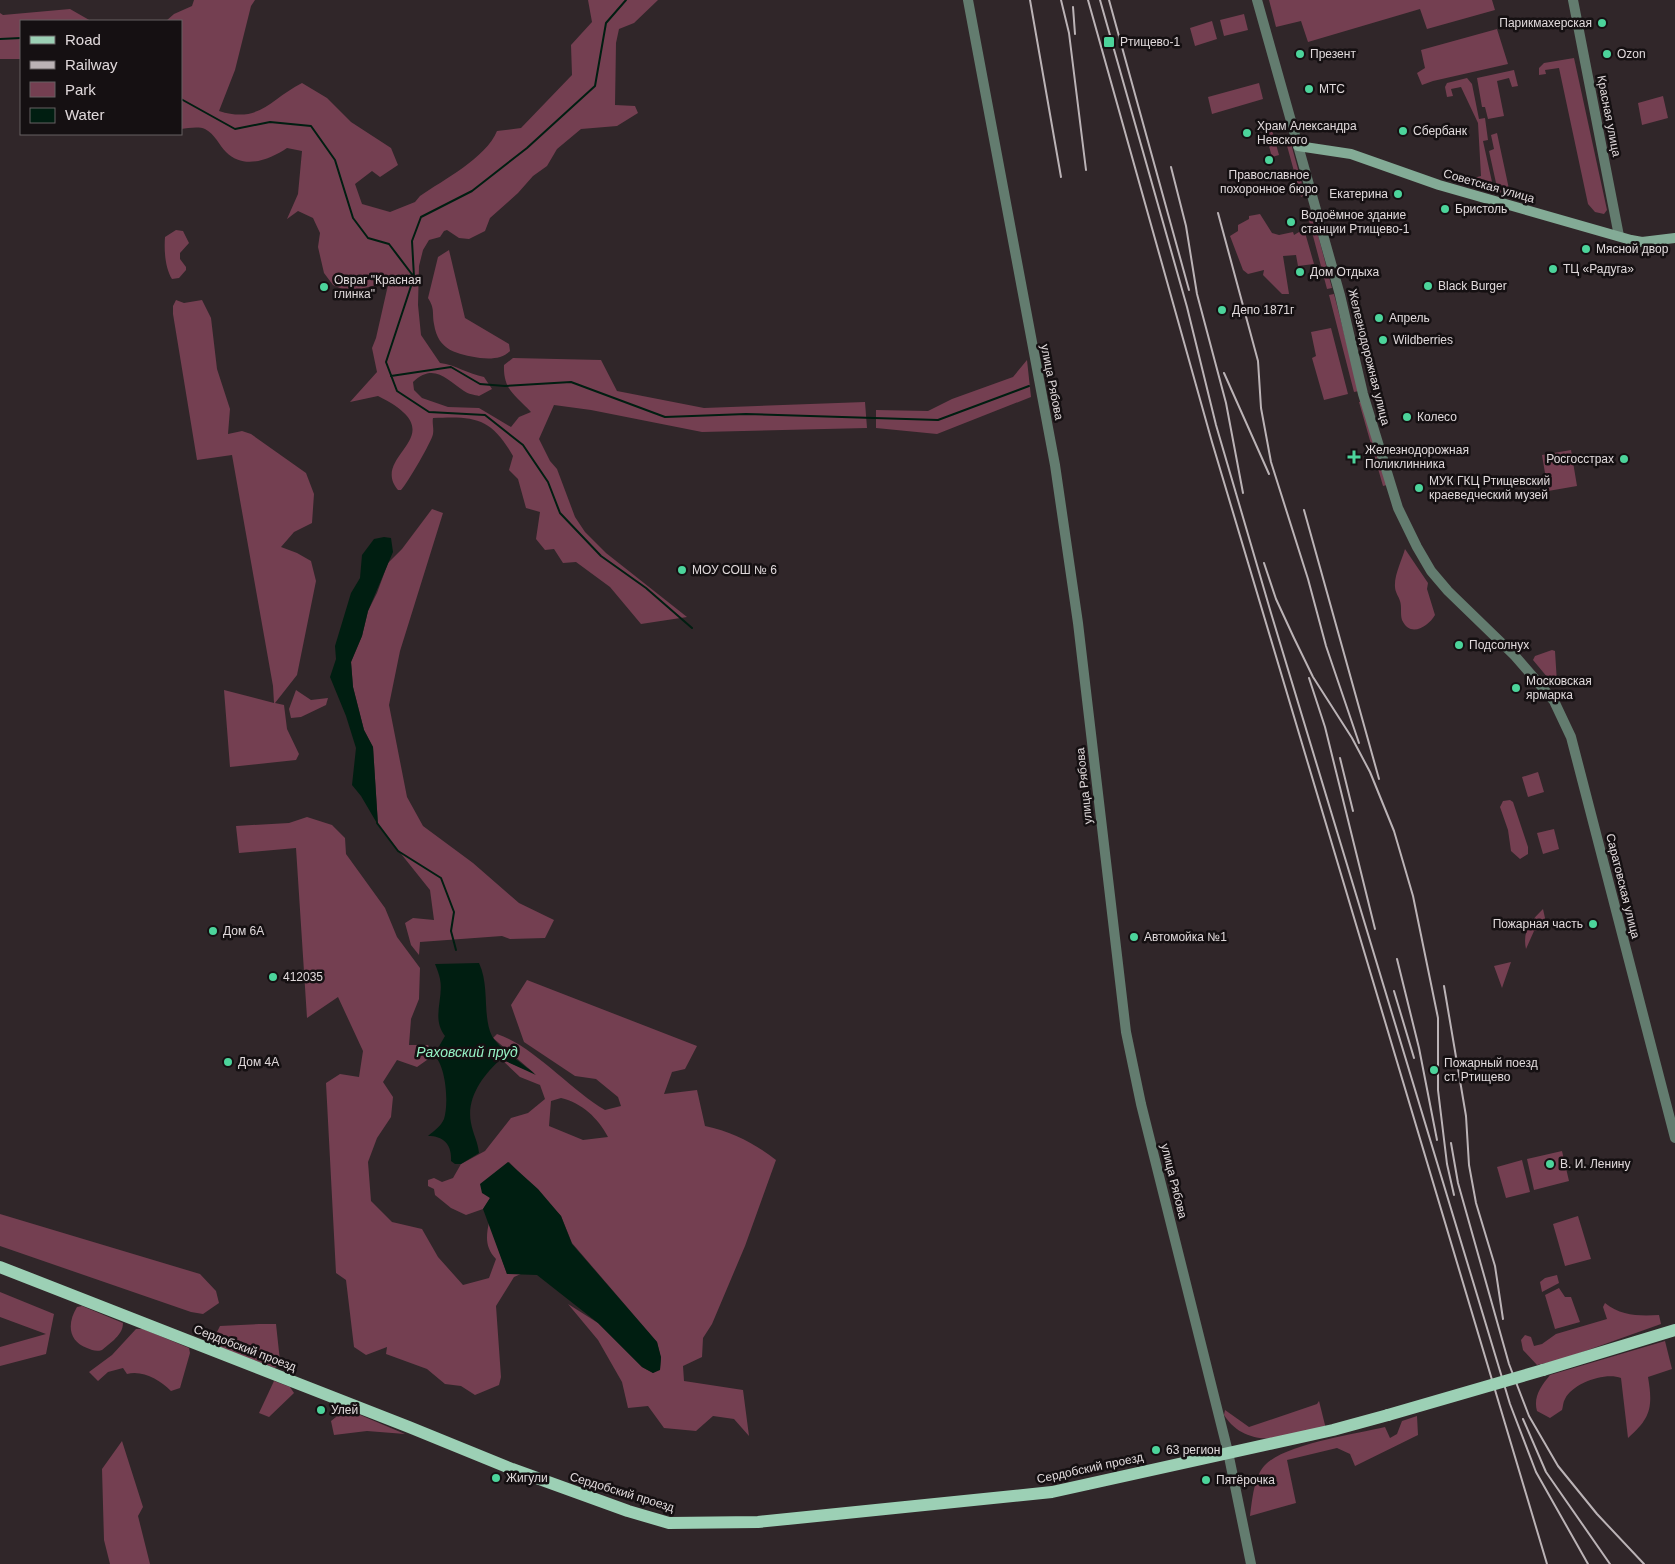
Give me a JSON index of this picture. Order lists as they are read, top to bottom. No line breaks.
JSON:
{"streets":{"main road":["Советская улица","Сердобский проезд"],"street":["Красная улица","Железнодорожная улица","улица Рябова","Саратовская улица"]},"crossings":[["Красная улица","Советская улица"],["Советская улица","Железнодорожная улица"],["Железнодорожная улица","Саратовская улица"],["улица Рябова","Сердобский проезд"]],"water":["Раховский пруд"],"places":{"other":["Парикмахерская","Презент","Ozon","МТС","Сбербанк","Храм Александра Невского","Православное похоронное бюро","Екатерина","Бристоль","Водоёмное здание станции Ртищево-1","Мясной двор","ТЦ «Радуга»","Дом Отдыха","Black Burger","Овраг \"Красная глинка\"","Депо 1871г","Апрель","Wildberries","Колесо","Росгосстрах","МУК ГКЦ Ртищевский краеведческий музей","МОУ СОШ № 6","Подсолнух","Московская ярмарка","Пожарная часть","Дом 6А","Автомойка №1","412035","Дом 4А","Пожарный поезд ст. Ртищево","В. И. Ленину","Улей","63 регион","Жигули","Пятёрочка"],"transit":["Ртищево-1"],"health":["Железнодорожная Поликлинника"]},"legend":["Road","Railway","Park","Water"]}
